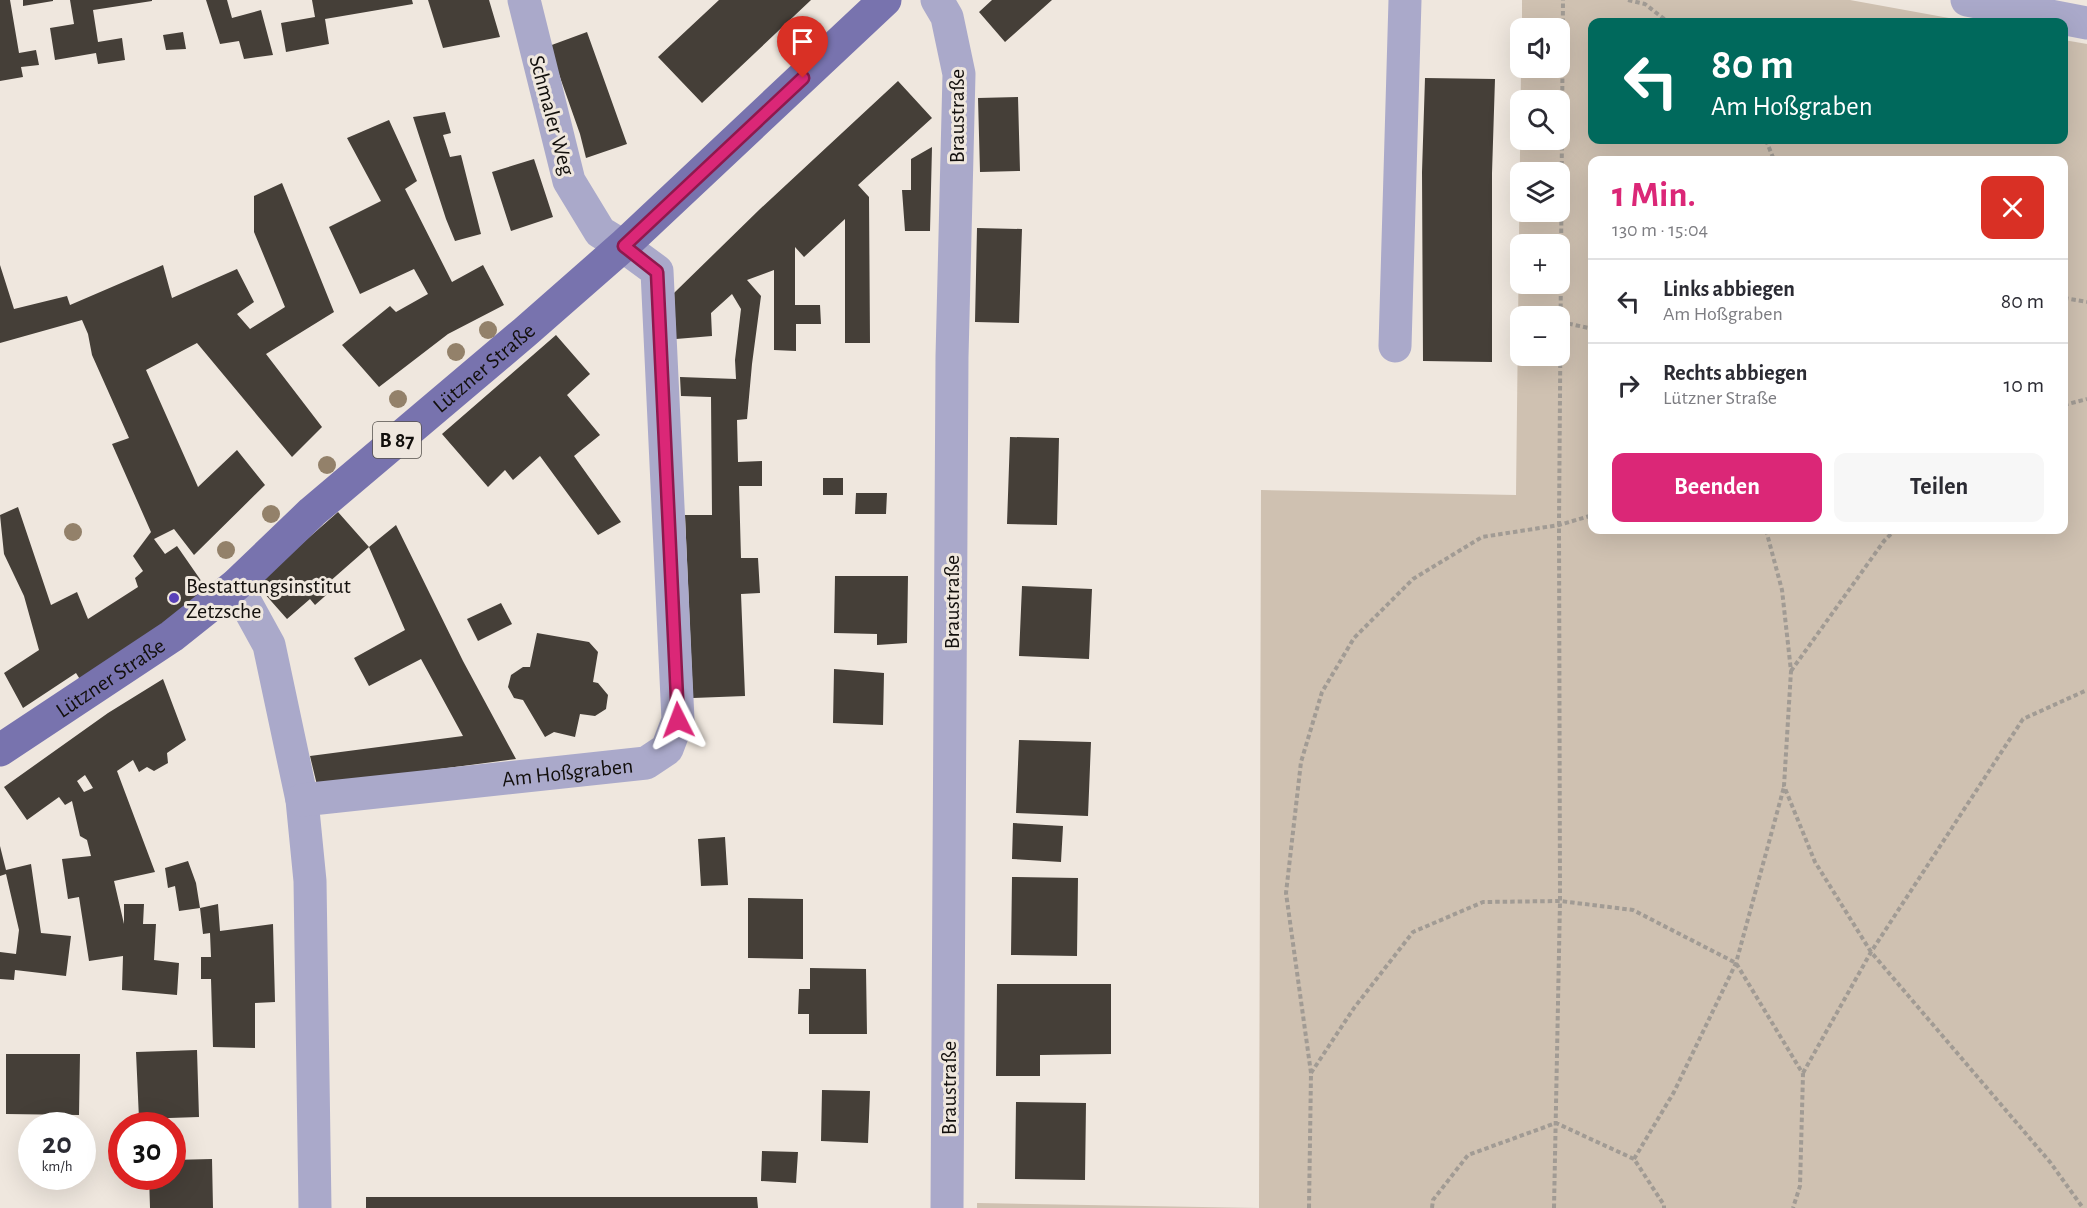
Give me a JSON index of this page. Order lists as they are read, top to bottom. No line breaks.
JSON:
{"streets":{"main road":["Lützner Straße","B 87"],"street":["Schmaler Weg","Braustraße","Am Hoßgraben"]},"crossings":[["Schmaler Weg","Lützner Straße"],["Schmaler Weg","Am Hoßgraben"],["Lützner Straße","Am Hoßgraben"]],"places":["Bestattungsinstitut Zetzsche"],"page":{"map_buttons":["+","−"],"turn":["80 m","Am Hoßgraben"],"heading":["1 Min.","130 m · 15:04"],"list":[{"name":"Links abbiegen","note":"Am Hoßgraben","value":"80 m"},{"name":"Rechts abbiegen","note":"Lützner Straße","value":"10 m"}],"buttons":["Beenden","Teilen"],"speed":"20 km/h","limit":"30"}}
